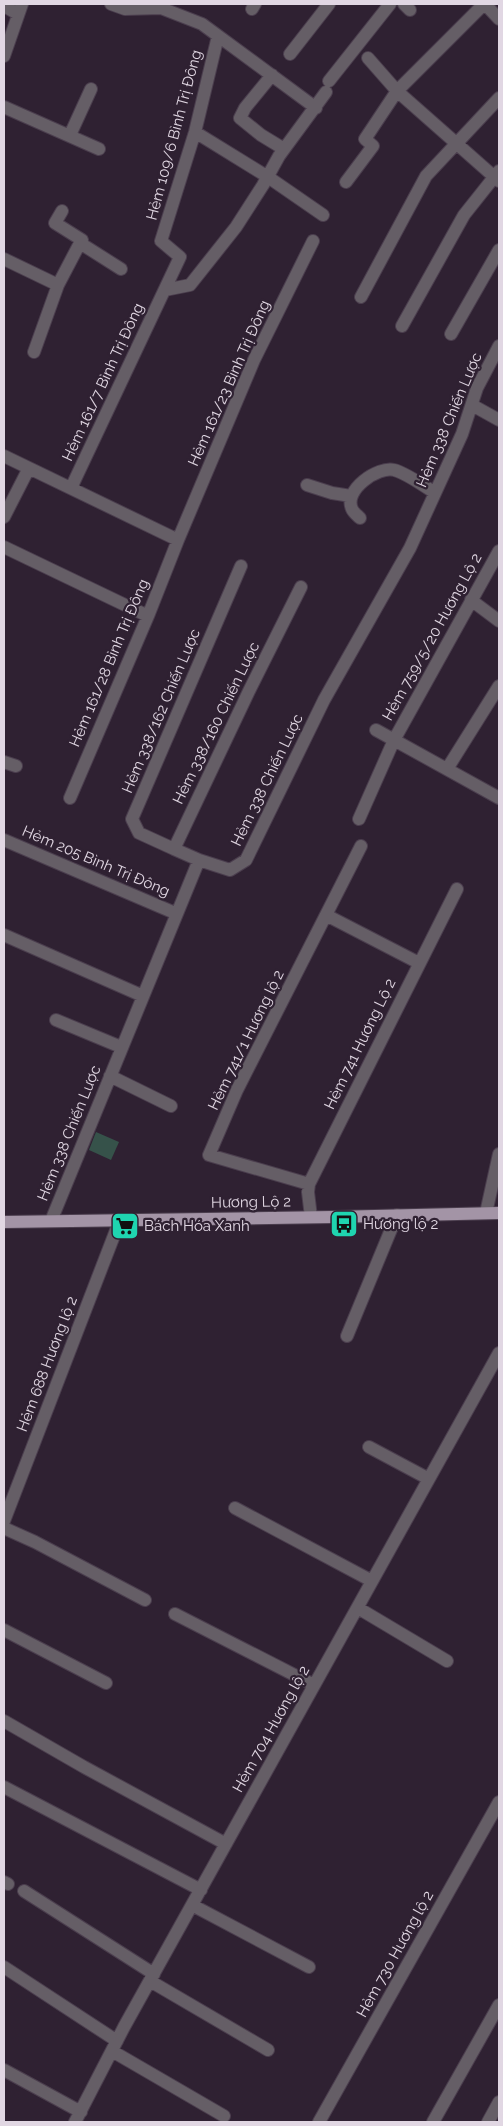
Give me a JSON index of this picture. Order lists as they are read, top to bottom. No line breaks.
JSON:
{"streets":{"main road":["Hương Lộ 2"],"street":["Hẻm 109/6 Bình Trị Đông","Hẻm 161/7 Bình Trị Đông","Hẻm 161/23 Bình Trị Đông","Hẻm 338 Chiến Lược","Hẻm 759/5/20 Hương Lộ 2","Hẻm 161/28 Bình Trị Đông","Hẻm 338/162 Chiến Lược","Hẻm 338/160 Chiến Lược","Hẻm 205 Bình Trị Đông","Hẻm 741/1 Hương lộ 2","Hẻm 741 Hương Lộ 2","Hẻm 688 Hương lộ 2","Hẻm 704 Hương lộ 2","Hẻm 730 Hương lộ 2"]},"crossings":[["Hẻm 109/6 Bình Trị Đông","Hẻm 161/7 Bình Trị Đông"],["Hẻm 161/23 Bình Trị Đông","Hẻm 161/28 Bình Trị Đông"],["Hẻm 338 Chiến Lược","Hẻm 205 Bình Trị Đông"],["Hẻm 338 Chiến Lược","Hương Lộ 2"],["Hẻm 338/162 Chiến Lược","Hẻm 338/160 Chiến Lược"],["Hẻm 741/1 Hương lộ 2","Hẻm 741 Hương Lộ 2"],["Hẻm 741 Hương Lộ 2","Hương Lộ 2"],["Hương Lộ 2","Hẻm 688 Hương lộ 2"]],"places":{"bus stop":["Hương lộ 2"],"supermarket":["Bách Hóa Xanh"]}}
